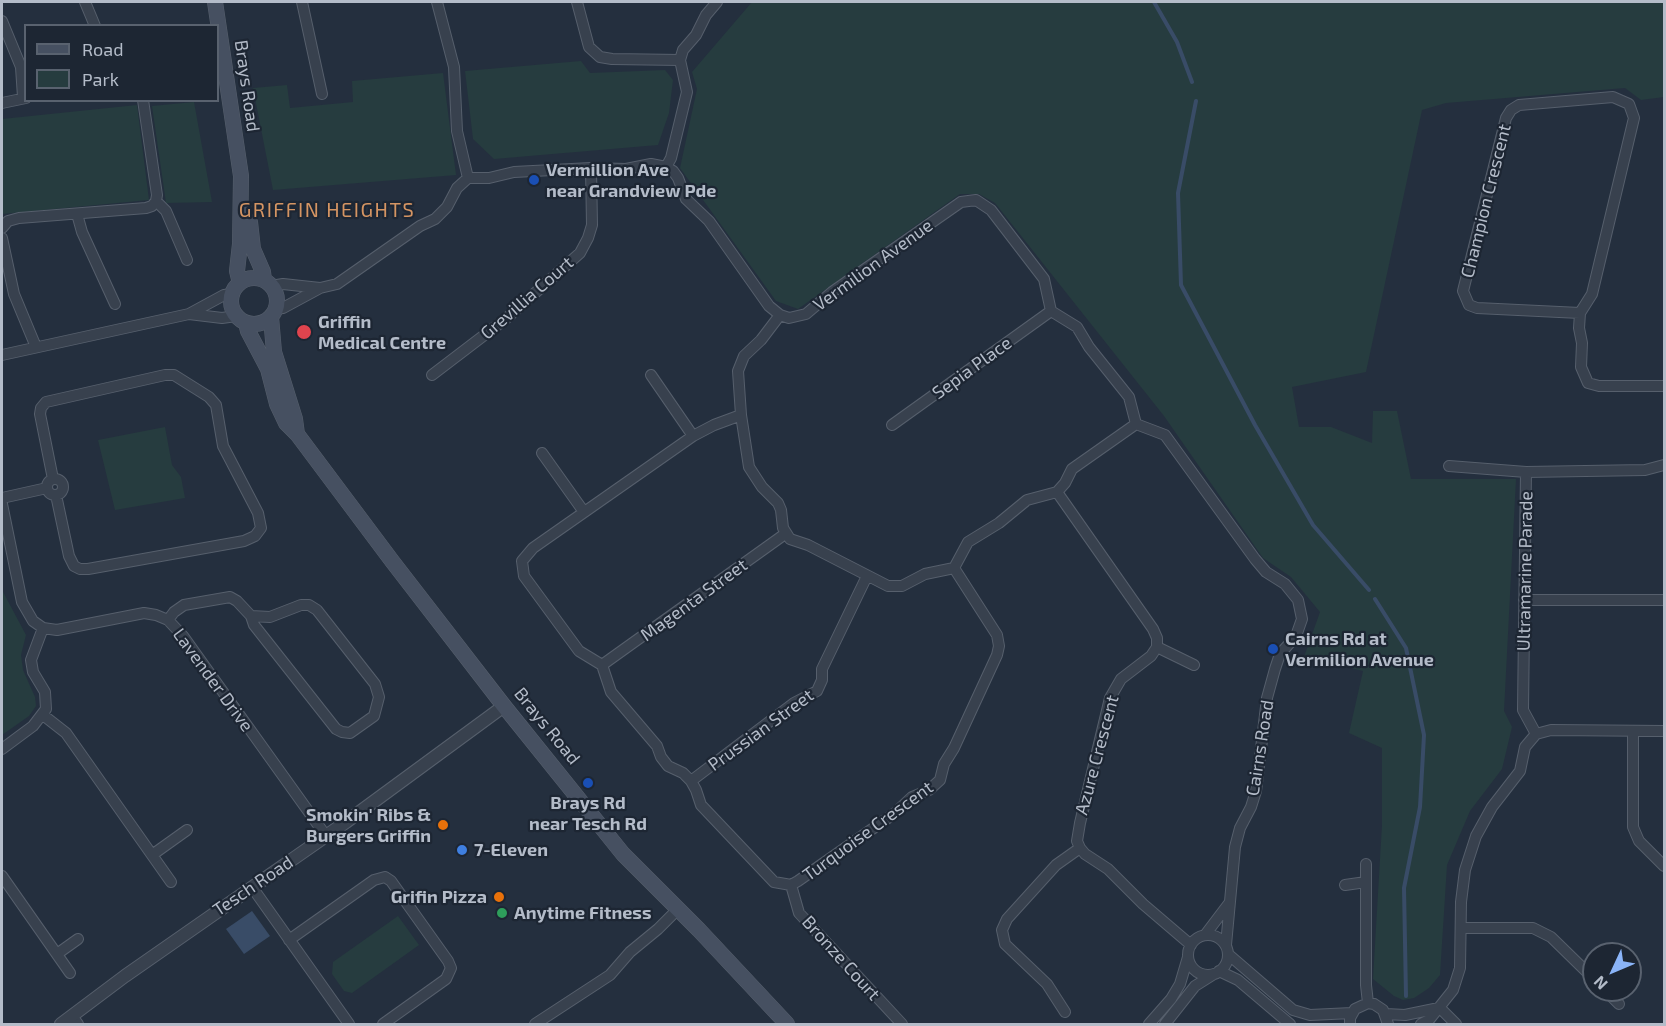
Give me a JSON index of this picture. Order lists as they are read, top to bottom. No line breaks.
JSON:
{"streets":{"main road":["Brays Road"],"street":["Champion Crescent","Vermilion Avenue","Grevillia Court","Sepia Place","Ultramarine Parade","Magenta Street","Lavender Drive","Prussian Street","Cairns Road","Azure Crescent","Turquoise Crescent","Tesch Road","Bronze Court"]},"crossings":[["Brays Road","Tesch Road"],["Vermilion Avenue","Sepia Place"],["Lavender Drive","Tesch Road"],["Prussian Street","Turquoise Crescent"],["Turquoise Crescent","Bronze Court"]],"districts":["GRIFFIN HEIGHTS"],"places":["Vermillion Ave near Grandview Pde","Griffin Medical Centre","Cairns Rd at Vermilion Avenue","Brays Rd near Tesch Rd","Smokin' Ribs & Burgers Griffin","7-Eleven","Grifin Pizza","Anytime Fitness"],"legend":["Road","Park"],"north":"bottom left"}
